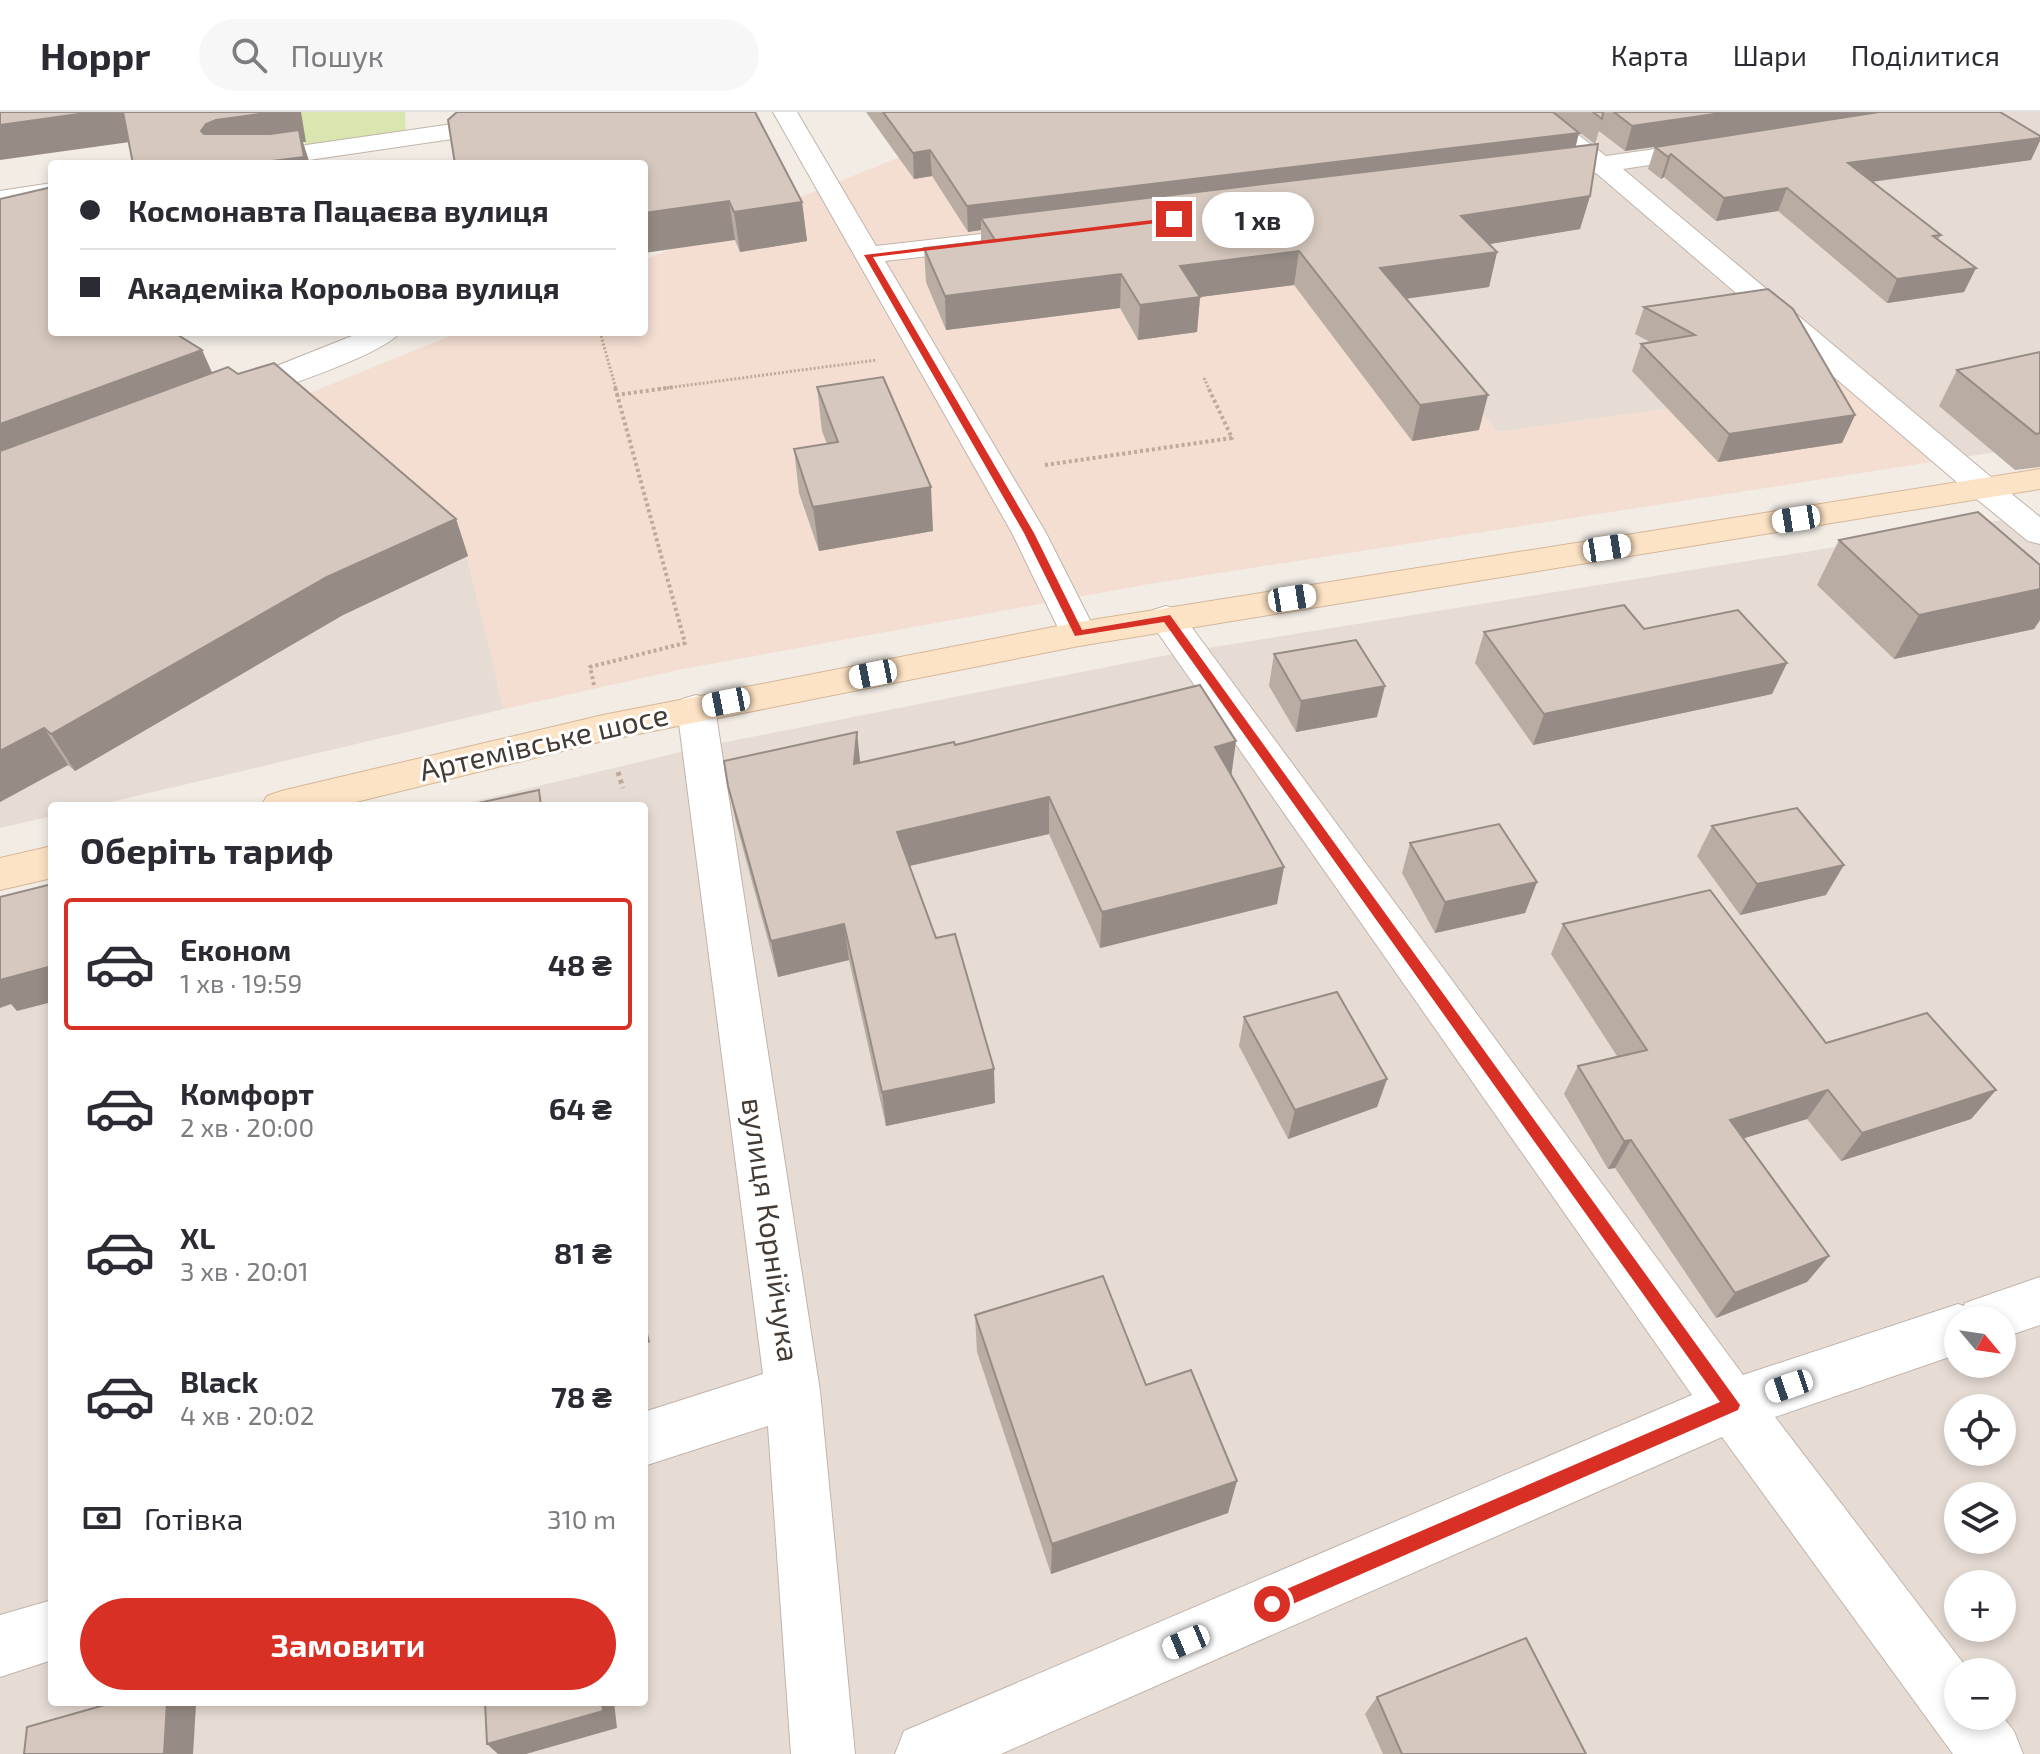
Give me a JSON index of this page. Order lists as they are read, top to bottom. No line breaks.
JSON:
{"streets":{"main road":["Артемівське шосе"],"street":["вулиця Корнійчука"]},"crossings":[["Артемівське шосе","вулиця Корнійчука"]],"north":"bottom right","page":{"header":"Hoppr","search":"Пошук","nav":["Карта","Шари","Поділитися"],"banner":["Космонавта Пацаєва вулиця","Академіка Корольова вулиця"],"bubble":"1 хв","heading":"Оберіть тариф","list":[{"name":"Економ","note":"1 хв · 19:59","value":"48 ₴"},{"name":"Комфорт","note":"2 хв · 20:00","value":"64 ₴"},{"name":"XL","note":"3 хв · 20:01","value":"81 ₴"},{"name":"Black","note":"4 хв · 20:02","value":"78 ₴"}],"map_buttons":["+","−"],"pay":["Готівка","310 m"],"buttons":"Замовити"}}
